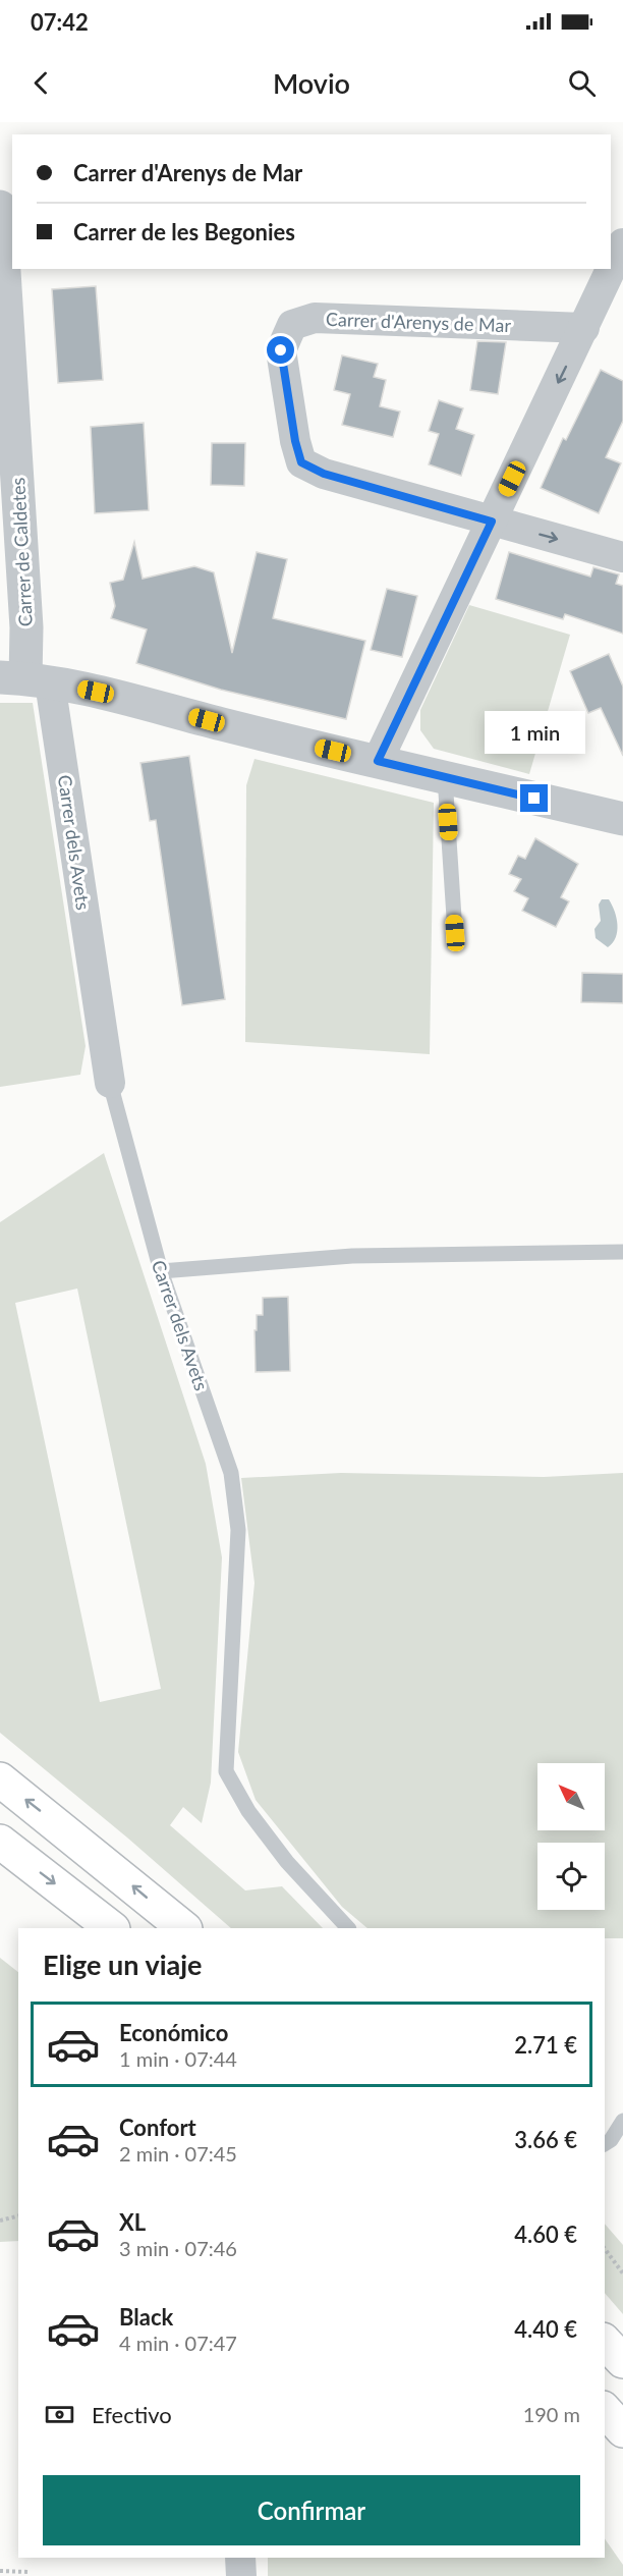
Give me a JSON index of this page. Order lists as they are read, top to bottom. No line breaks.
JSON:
{"streets":{"street":["Carrer d'Arenys de Mar","Carrer de Caldetes","Carrer dels Avets"]},"crossings":[["Carrer de Caldetes","Carrer dels Avets"]],"north":"top left","page":{"status":"07:42","header":"Movio","banner":["Carrer d'Arenys de Mar","Carrer de les Begonies"],"bubble":"1 min","heading":"Elige un viaje","list":[{"name":"Económico","note":"1 min · 07:44","value":"2.71 €"},{"name":"Confort","note":"2 min · 07:45","value":"3.66 €"},{"name":"XL","note":"3 min · 07:46","value":"4.60 €"},{"name":"Black","note":"4 min · 07:47","value":"4.40 €"}],"pay":["Efectivo","190 m"],"buttons":"Confirmar"}}
